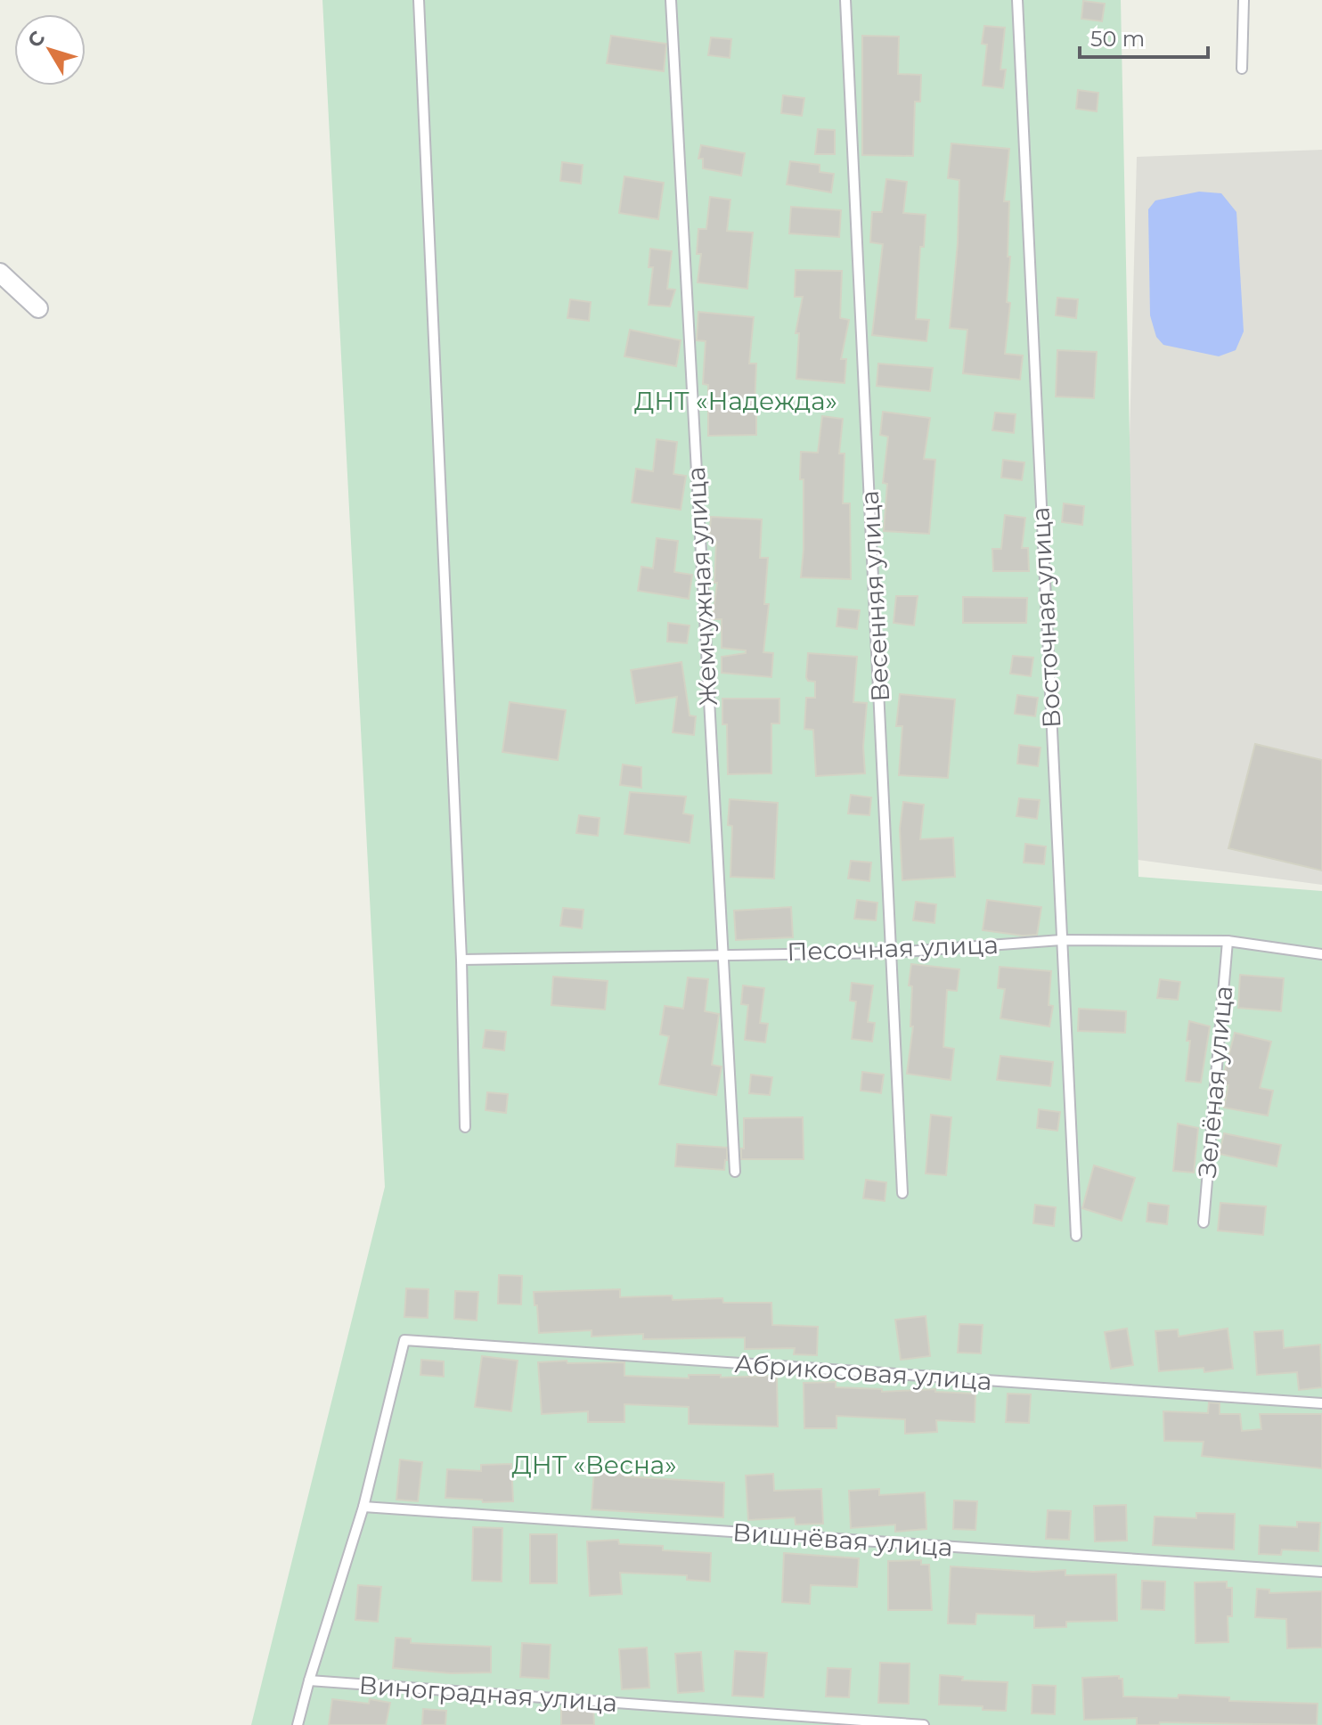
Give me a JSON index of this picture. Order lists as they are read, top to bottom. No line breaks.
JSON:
{"streets":{"lane":["Жемчужная улица","Весенняя улица","Восточная улица","Песочная улица","Зелёная улица","Абрикосовая улица","Вишнёвая улица","Виноградная улица"]},"crossings":[["Жемчужная улица","Песочная улица"],["Весенняя улица","Песочная улица"],["Восточная улица","Песочная улица"],["Песочная улица","Зелёная улица"],["Абрикосовая улица","Вишнёвая улица"]],"parks":["ДНТ «Надежда»","ДНТ «Весна»"],"scale_bar":"50 m","north":"top left"}
